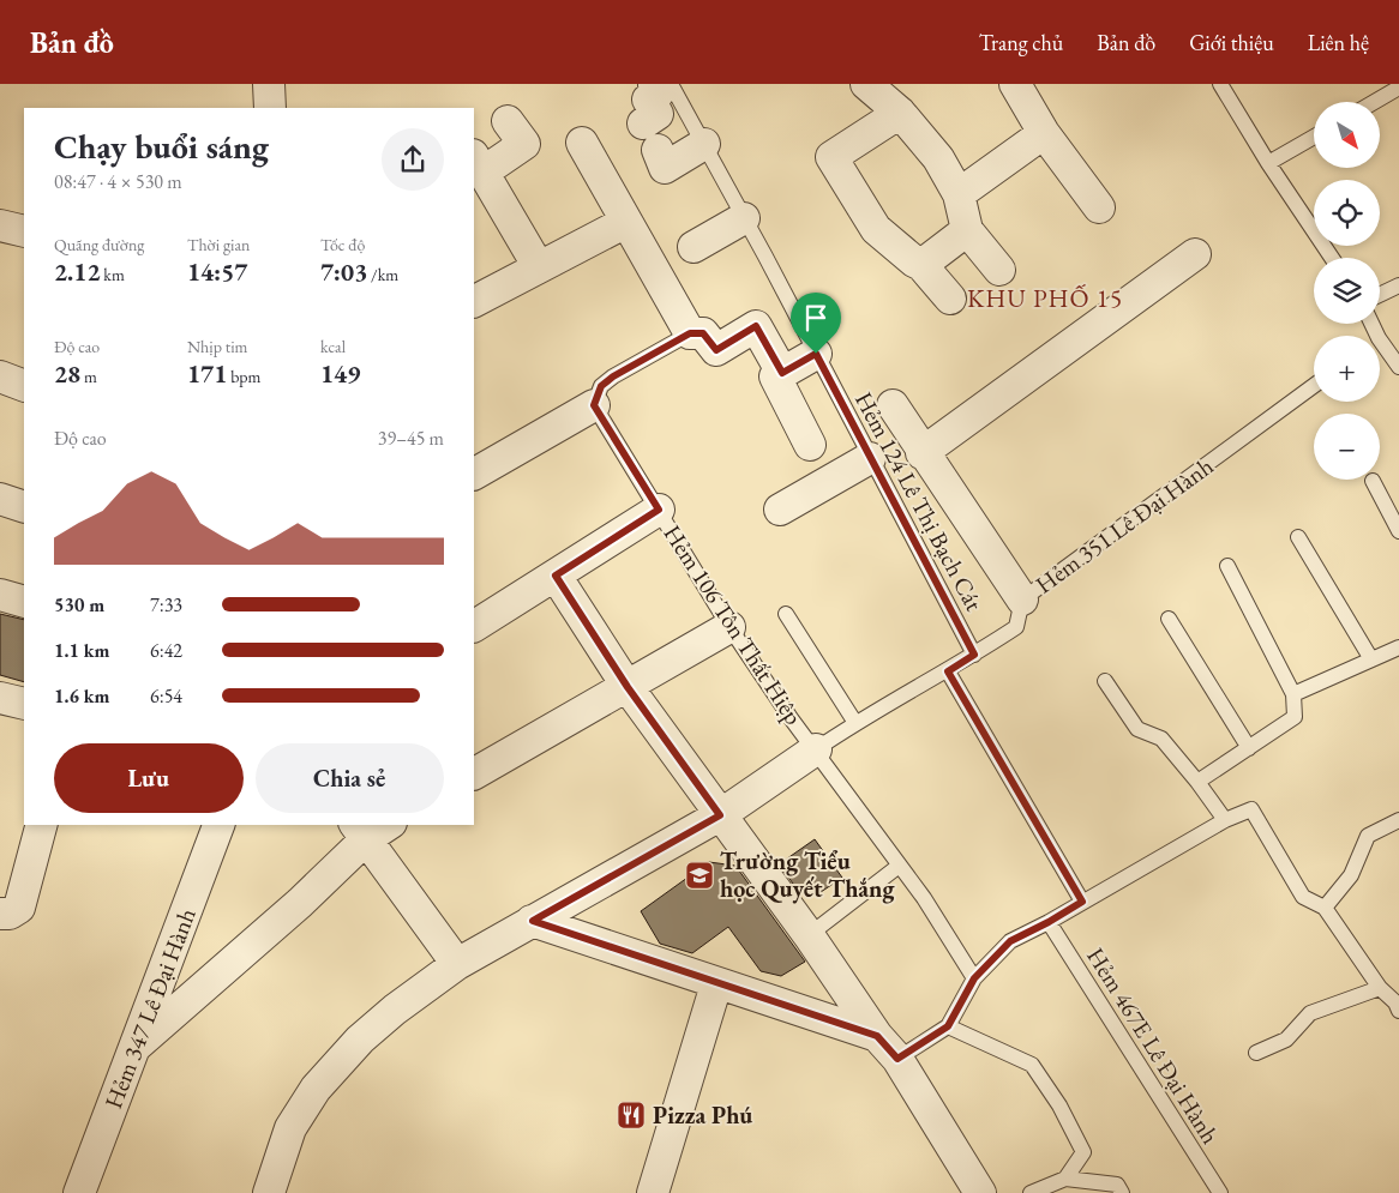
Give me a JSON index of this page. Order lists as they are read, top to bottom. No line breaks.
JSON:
{"streets":{"street":["Hẻm 351 Lê Đại Hành","Hẻm 347 Lê Đại Hành"],"lane":["Hẻm 124 Lê Thị Bạch Cát","Hẻm 106 Tôn Thất Hiệp","Hẻm 467E Lê Đại Hành"]},"crossings":[["Hẻm 124 Lê Thị Bạch Cát","Hẻm 351 Lê Đại Hành"],["Hẻm 351 Lê Đại Hành","Hẻm 106 Tôn Thất Hiệp"]],"districts":["KHU PHỐ 15"],"places":{"school or university":["Trường Tiểu học Quyết Thắng"],"restaurant":["Pizza Phú"]},"north":"bottom right","page":{"header":"Bản đồ","nav":["Trang chủ","Bản đồ","Giới thiệu","Liên hệ"],"map_buttons":["+","−"],"heading":["Chạy buổi sáng","08:47 · 4 × 530 m"],"stats":[["Quãng đường","2.12 km"],["Thời gian","14:57"],["Tốc độ","7:03 /km"],["Độ cao","28 m"],["Nhịp tim","171 bpm"],["kcal","149"]],"chart":["Độ cao","39–45 m"],"list":[{"name":"530 m","note":"7:33"},{"name":"1.1 km","note":"6:42"},{"name":"1.6 km","note":"6:54"}],"buttons":["Lưu","Chia sẻ"]}}
